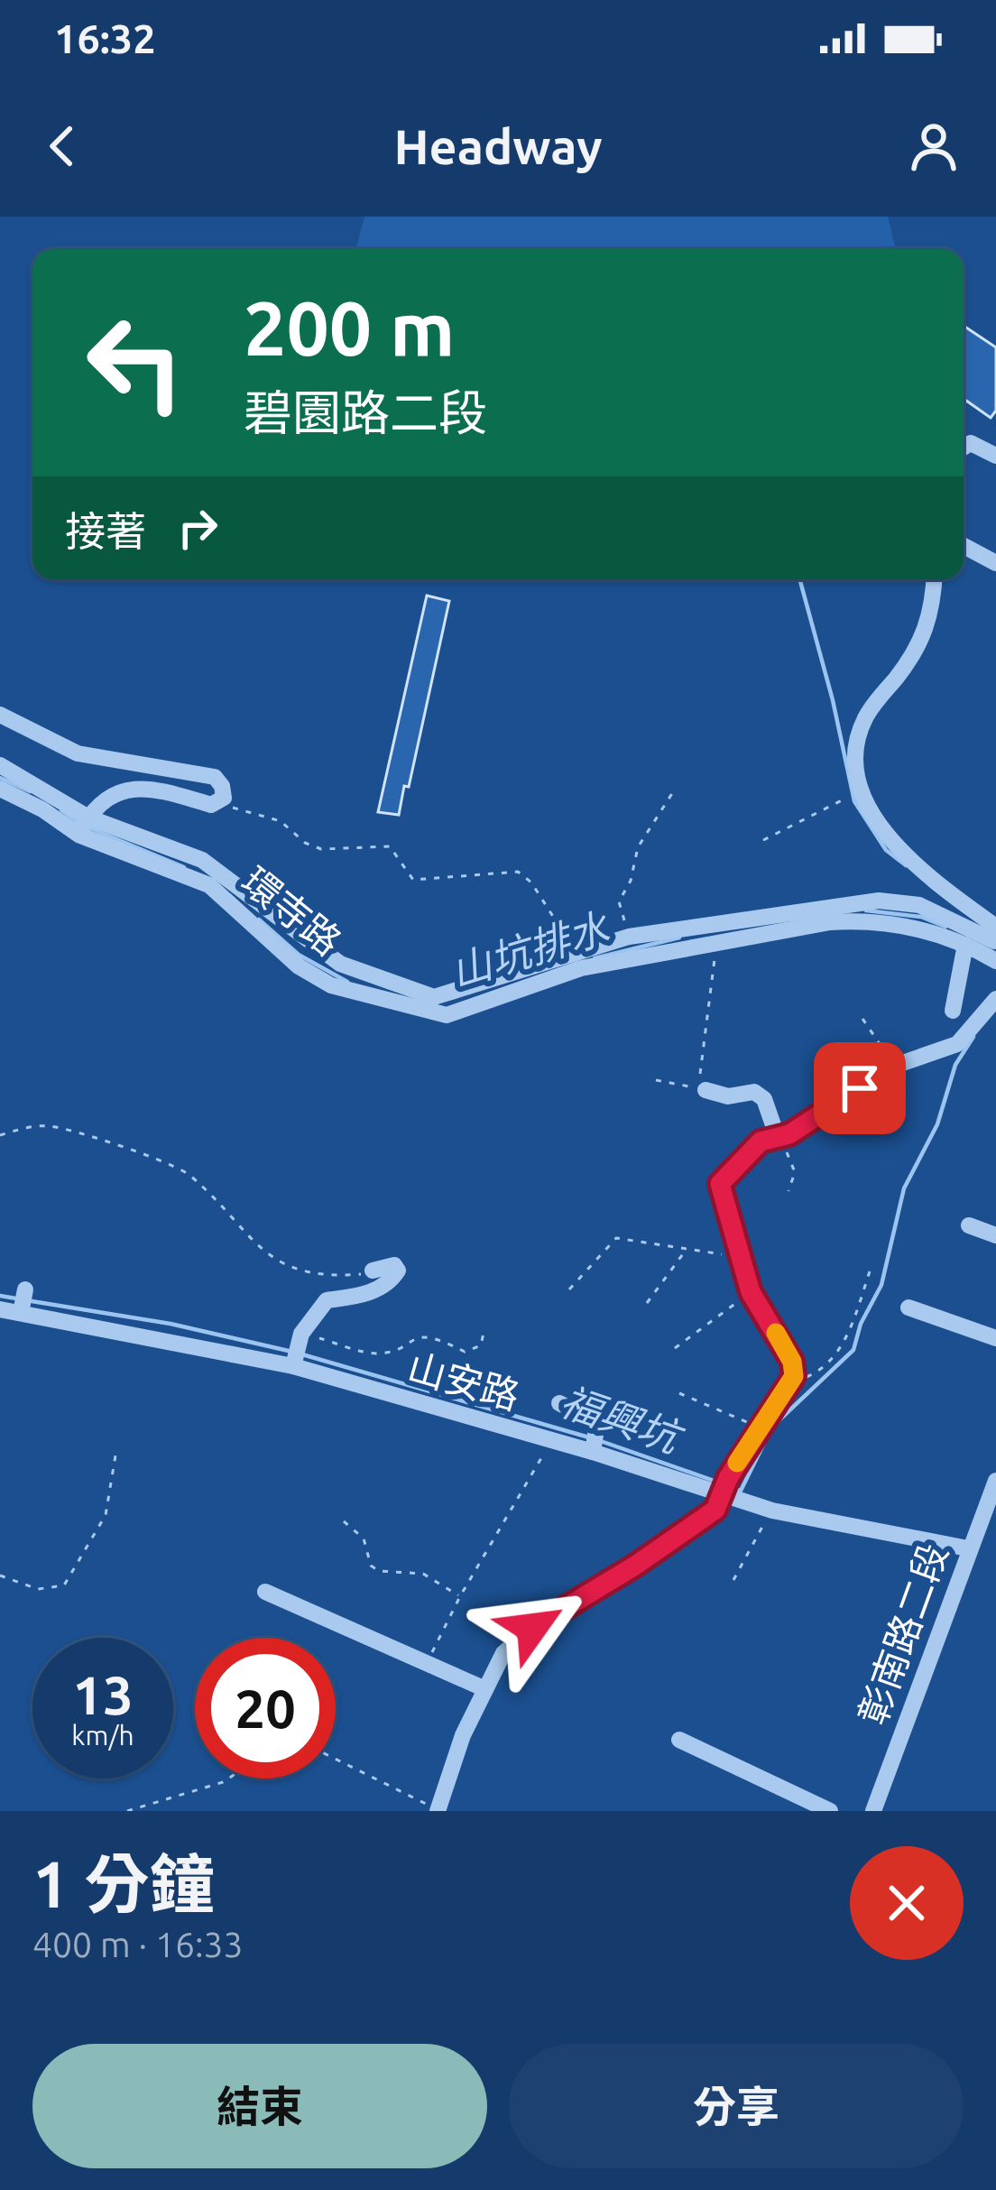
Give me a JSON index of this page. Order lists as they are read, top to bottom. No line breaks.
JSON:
{"streets":{"street":["環寺路","山安路","彰南路二段"]},"crossings":[["山安路","彰南路二段"]],"water":["山坑排水","福興坑"],"page":{"status":"16:32","header":"Headway","turn":["200 m","碧園路二段"],"then":"接著","speed":"13 km/h","limit":"20","heading":["1 分鐘","400 m · 16:33"],"buttons":["結束","分享"]}}
